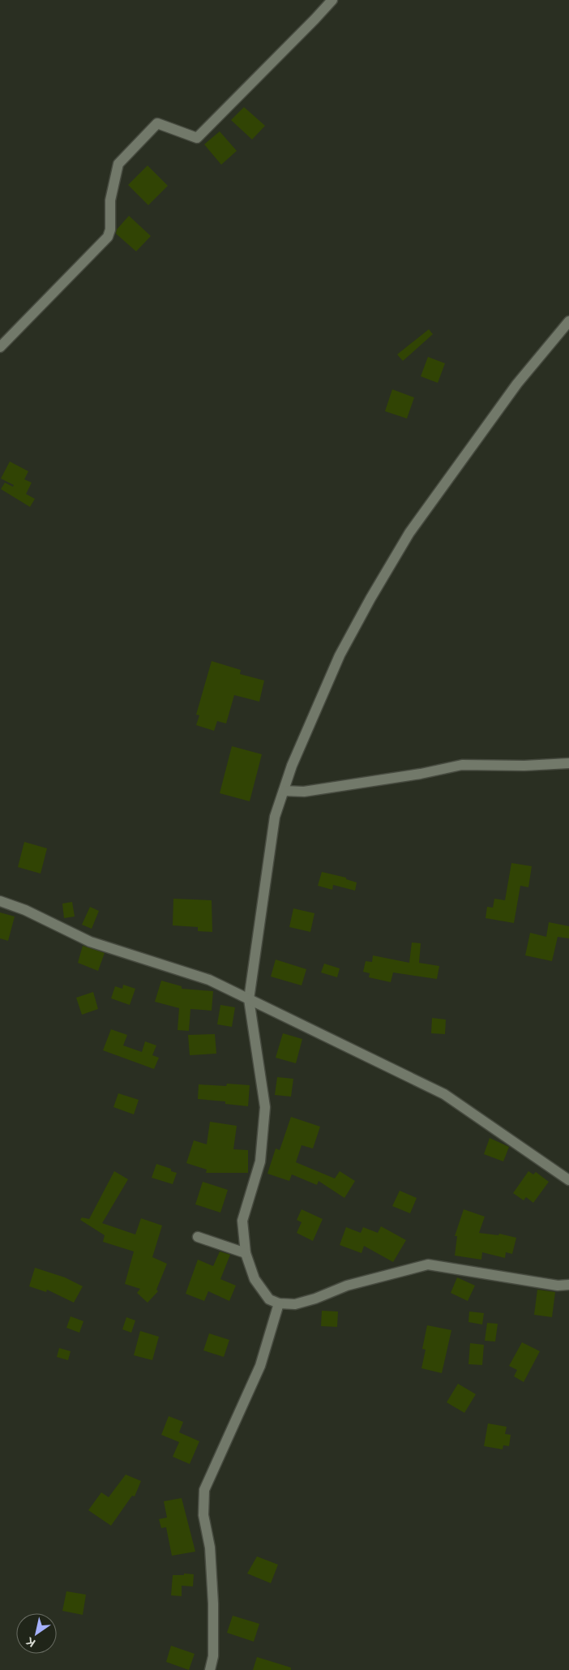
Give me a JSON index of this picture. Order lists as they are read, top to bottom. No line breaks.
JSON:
{"north":"bottom left"}
